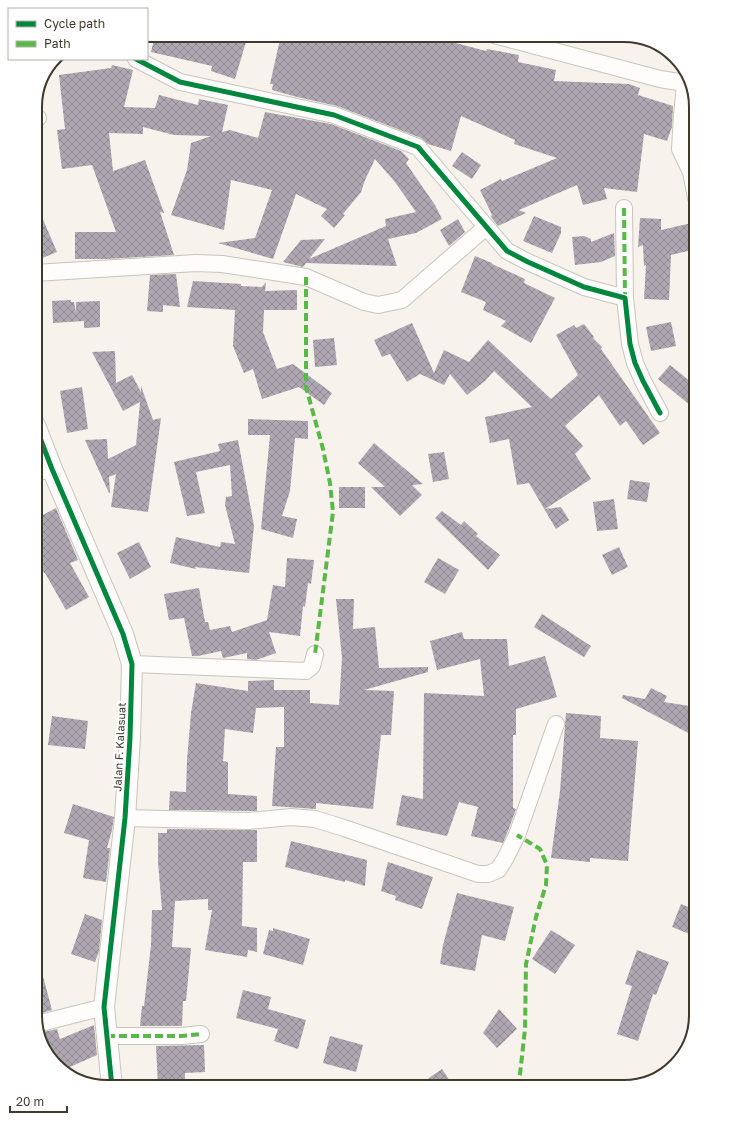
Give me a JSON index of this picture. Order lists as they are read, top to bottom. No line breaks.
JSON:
{"streets":{"street":["Jalan F. Kalasuat"]},"legend":["Cycle path","Path"],"scale_bar":"20 m"}
